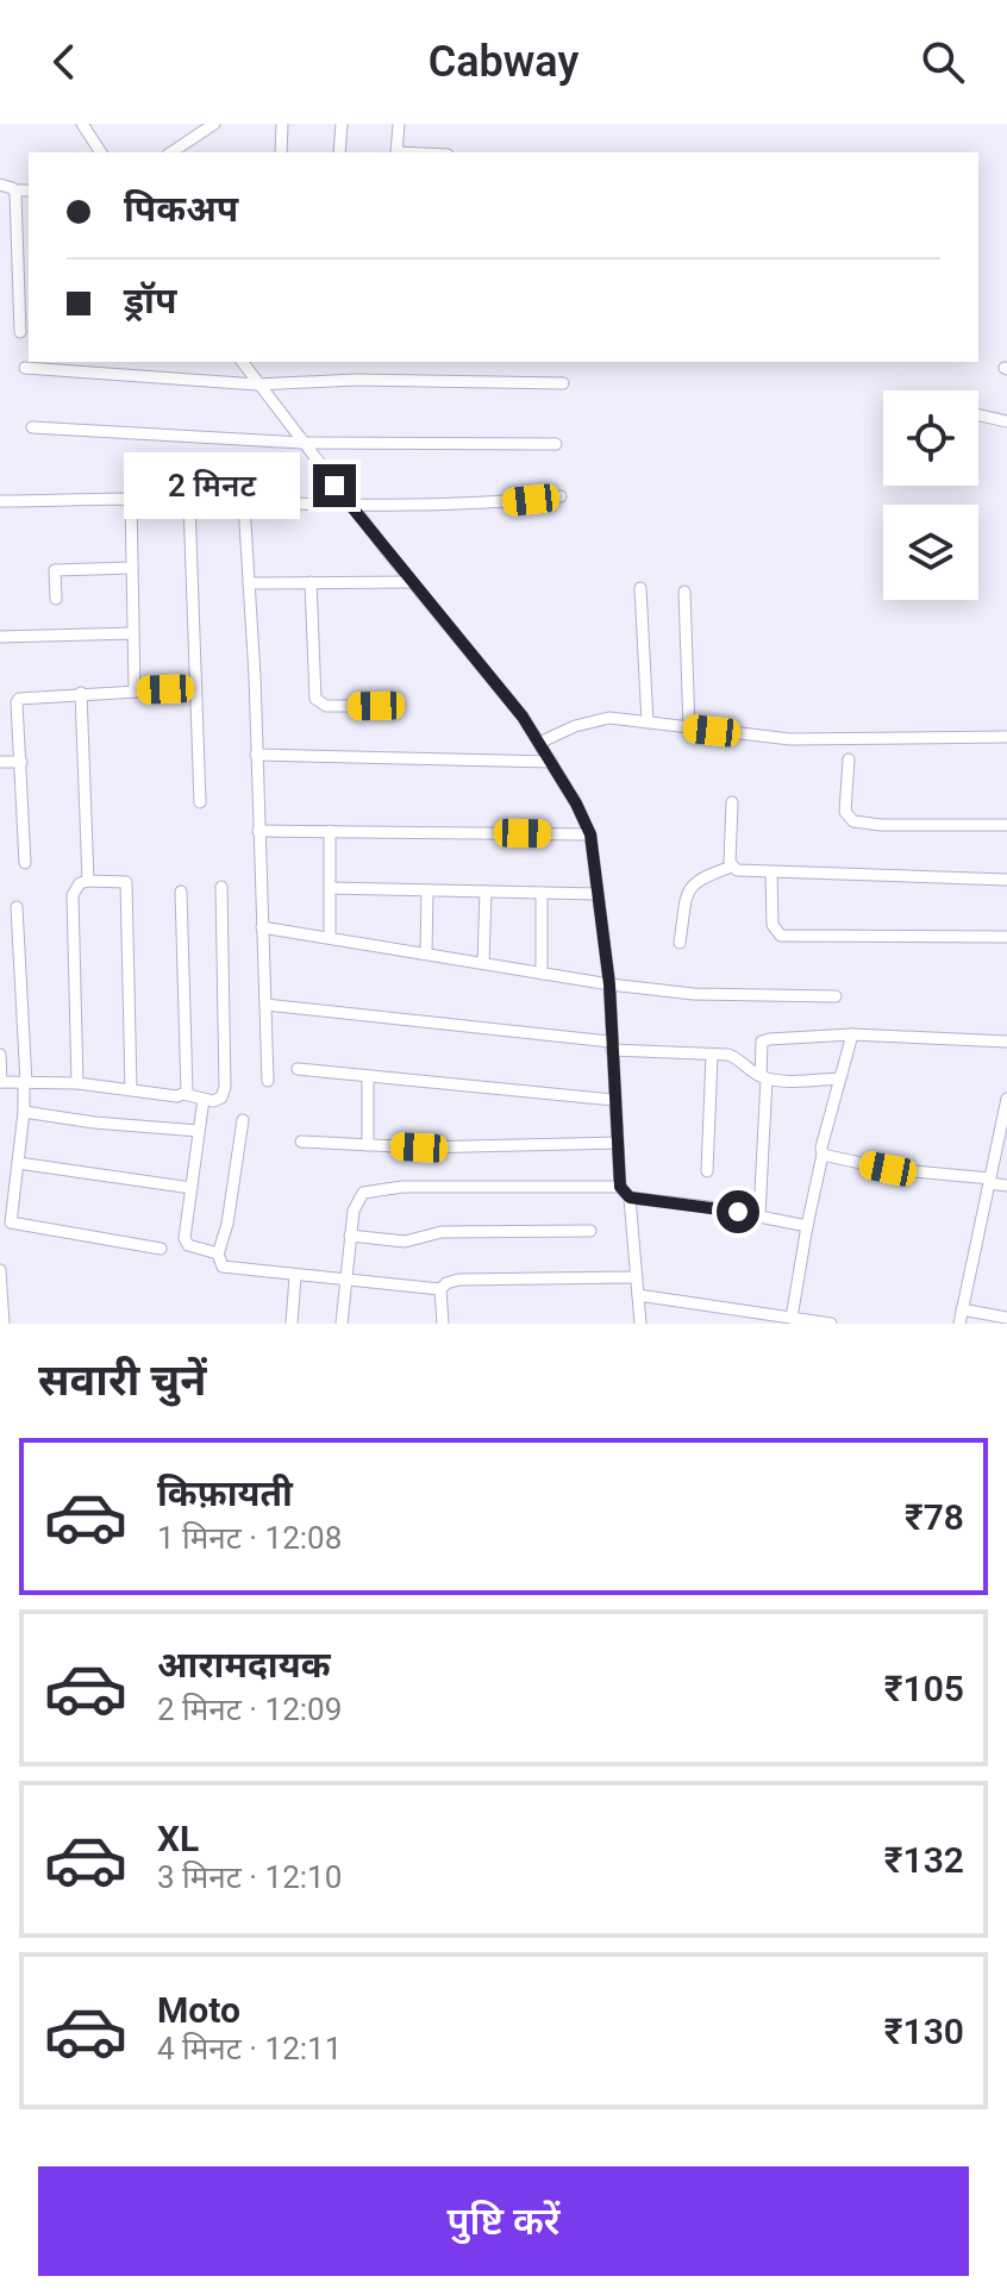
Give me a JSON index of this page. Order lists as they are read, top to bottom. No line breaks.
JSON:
{"page":{"header":"Cabway","banner":["पिकअप","ड्रॉप"],"bubble":"2 मिनट","heading":"सवारी चुनें","list":[{"name":"किफ़ायती","note":"1 मिनट · 12:08","value":"₹78"},{"name":"आरामदायक","note":"2 मिनट · 12:09","value":"₹105"},{"name":"XL","note":"3 मिनट · 12:10","value":"₹132"},{"name":"Moto","note":"4 मिनट · 12:11","value":"₹130"}],"buttons":"पुष्टि करें"}}
